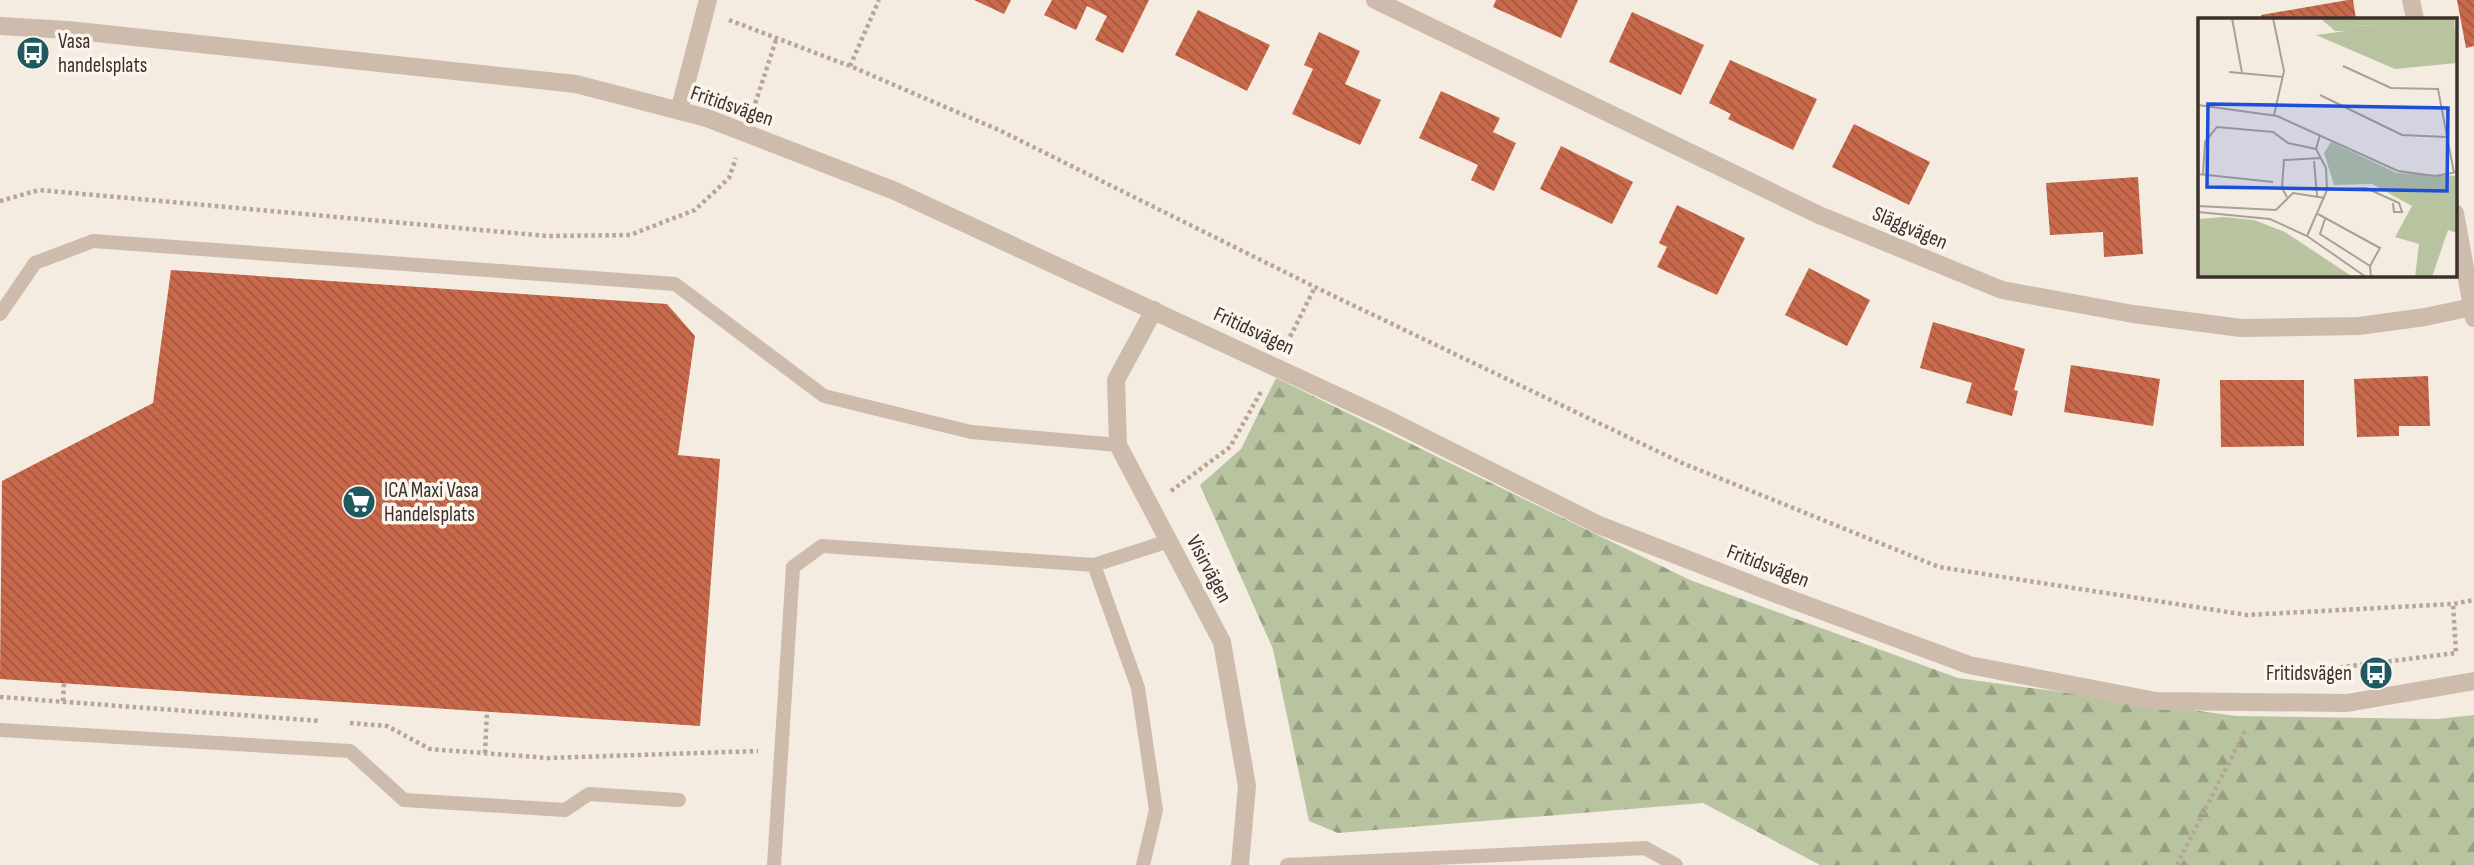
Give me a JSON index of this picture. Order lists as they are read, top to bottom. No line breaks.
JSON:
{"streets":{"street":["Fritidsvägen","Släggvägen","Visirvägen"]},"crossings":[["Fritidsvägen","Visirvägen"]],"places":{"bus stop":["Vasa handelsplats","Fritidsvägen"],"supermarket":["ICA Maxi Vasa Handelsplats"]}}
